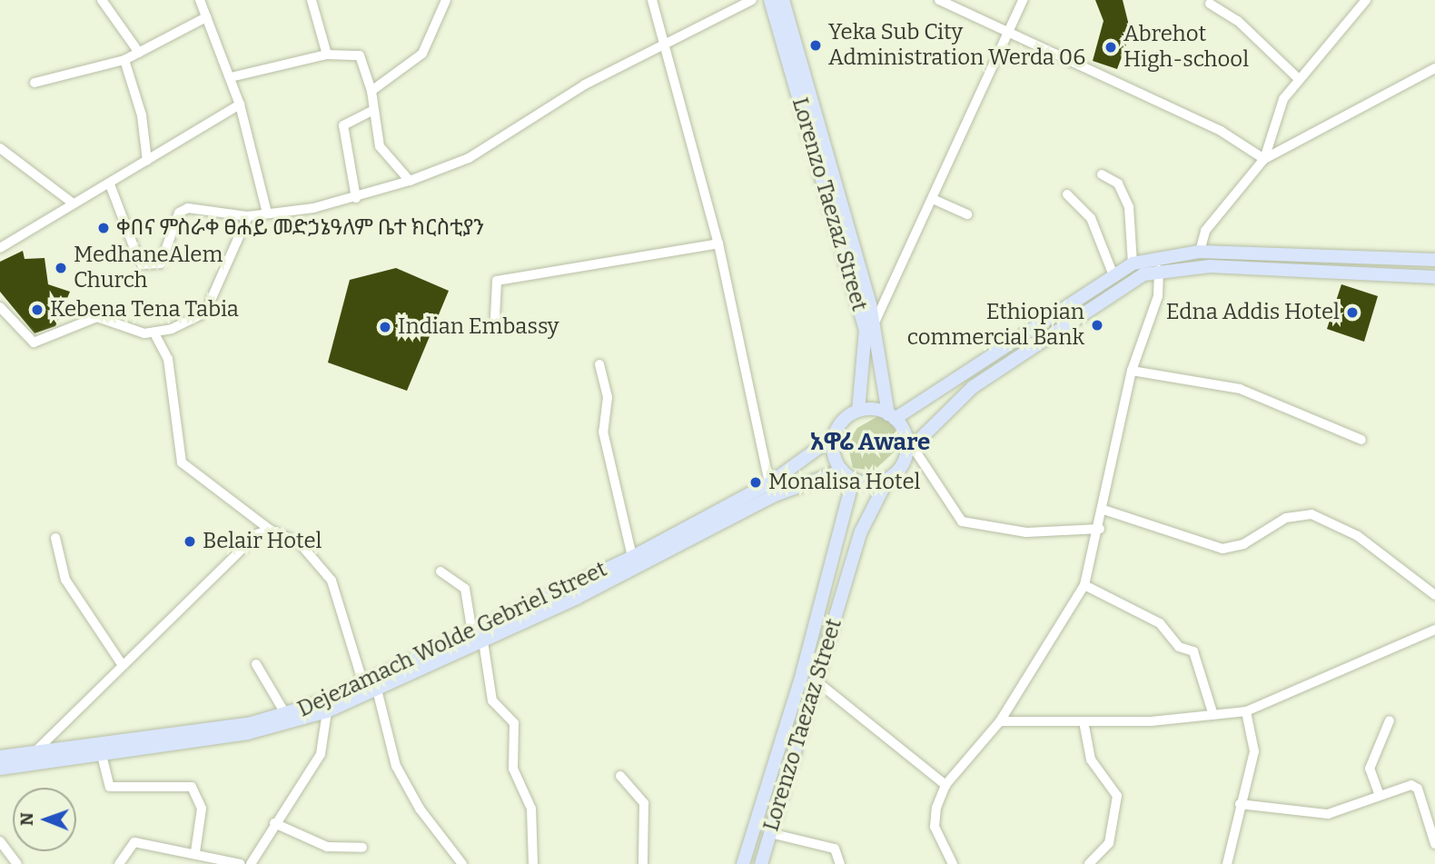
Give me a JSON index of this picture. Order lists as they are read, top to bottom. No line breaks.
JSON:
{"streets":{"main road":["Lorenzo Taezaz Street","Dejezamach Wolde Gebriel Street"]},"crossings":[["Lorenzo Taezaz Street","Dejezamach Wolde Gebriel Street"]],"districts":["አዋሬ Aware"],"places":["Yeka Sub City Administration Werda 06","Abrehot High-school","ቀበና ምስራቀ ፀሐይ መድኃኔዓለም ቤተ ክርስቲያን","MedhaneAlem Church","Kebena Tena Tabia","Edna Addis Hotel","Ethiopian commercial Bank","Indian Embassy","Monalisa Hotel","Belair Hotel"],"north":"left"}
